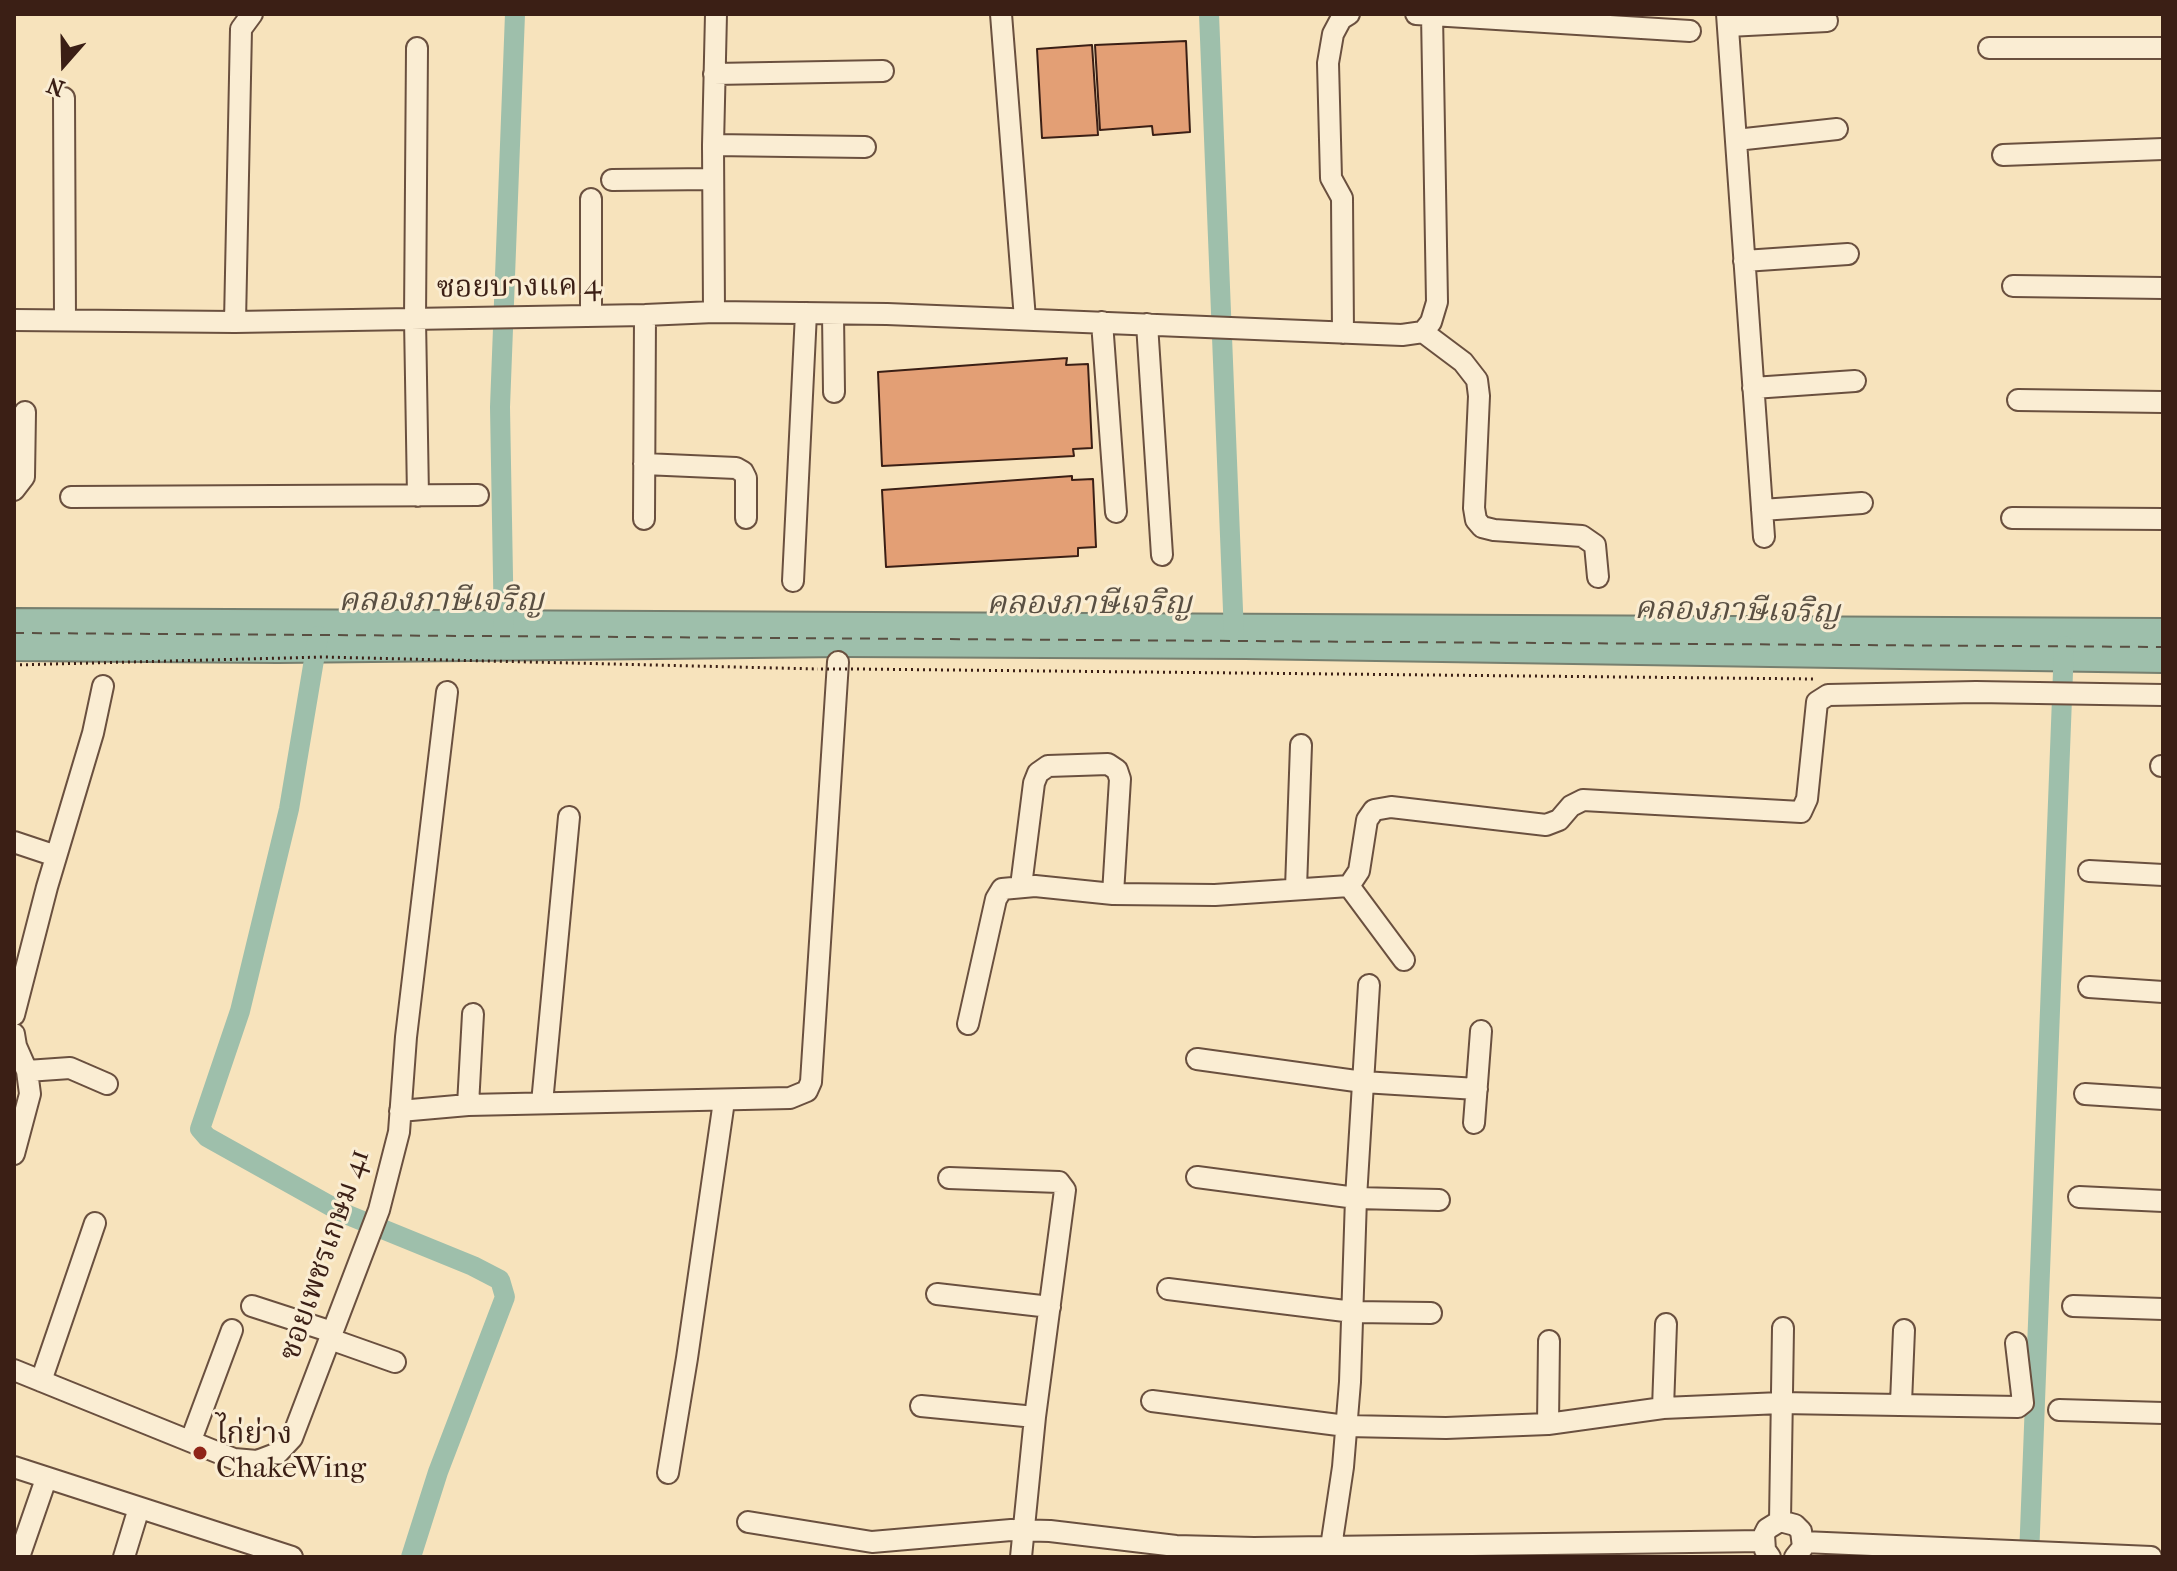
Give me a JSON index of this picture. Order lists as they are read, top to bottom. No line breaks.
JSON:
{"streets":{"street":["ซอยบางแค 4","ซอยเพชรเกษม 41"]},"water":["คลองภาษีเจริญ"],"places":["ไก่ย่าง ChakeWing"],"north":"bottom"}
